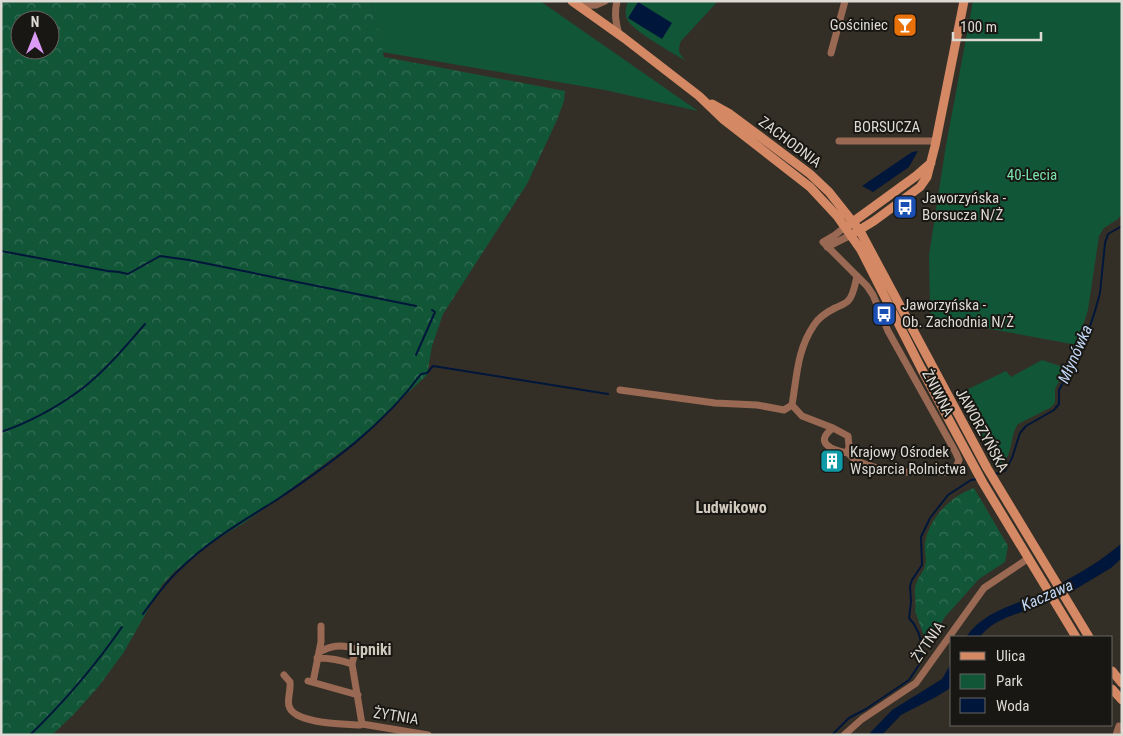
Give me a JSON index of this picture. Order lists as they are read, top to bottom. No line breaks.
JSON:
{"streets":{"main road":["ZACHODNIA","JAWORZYŃSKA"],"street":["BORSUCZA","ŻNIWNA","ŻYTNIA"]},"crossings":[["ZACHODNIA","JAWORZYŃSKA"],["JAWORZYŃSKA","ŻYTNIA"]],"districts":["Ludwikowo","Lipniki"],"water":["Młynówka","Kaczawa"],"parks":["40-Lecia"],"places":{"bar":["Gościniec"],"bus stop":["Jaworzyńska - Borsucza N/Ż","Jaworzyńska - Ob. Zachodnia N/Ż"],"building":["Krajowy Ośrodek Wsparcia Rolnictwa"]},"legend":["Ulica","Park","Woda"],"scale_bar":"100 m","north":"top"}
